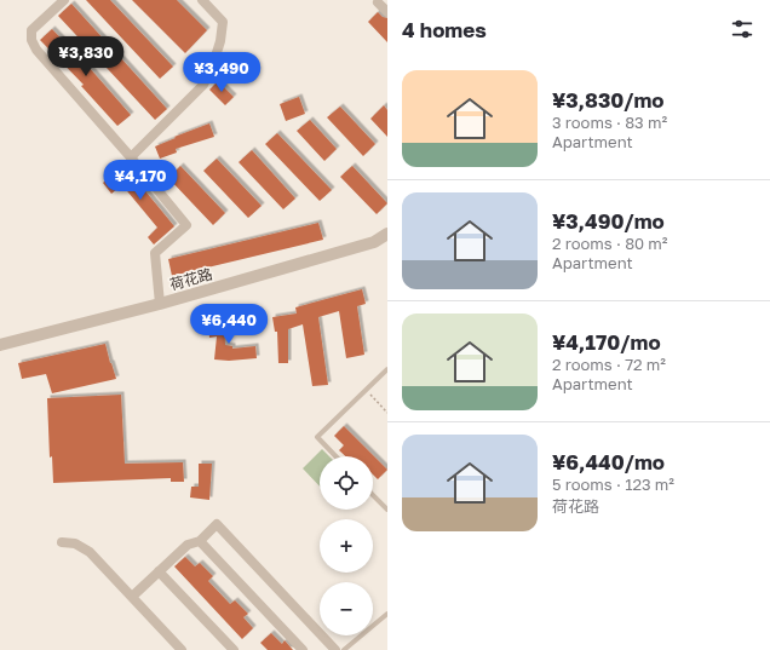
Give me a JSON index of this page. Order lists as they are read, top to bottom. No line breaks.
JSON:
{"streets":{"street":["荷花路"]},"page":{"heading":"4 homes","price":["¥3,830","¥3,490","¥4,170","¥6,440"],"list":[{"name":"¥3,830/mo","note":"3 rooms · 83 m² · Apartment"},{"name":"¥3,490/mo","note":"2 rooms · 80 m² · Apartment"},{"name":"¥4,170/mo","note":"2 rooms · 72 m² · Apartment"},{"name":"¥6,440/mo","note":"5 rooms · 123 m² · 荷花路"}],"map_buttons":["+","−"]}}
